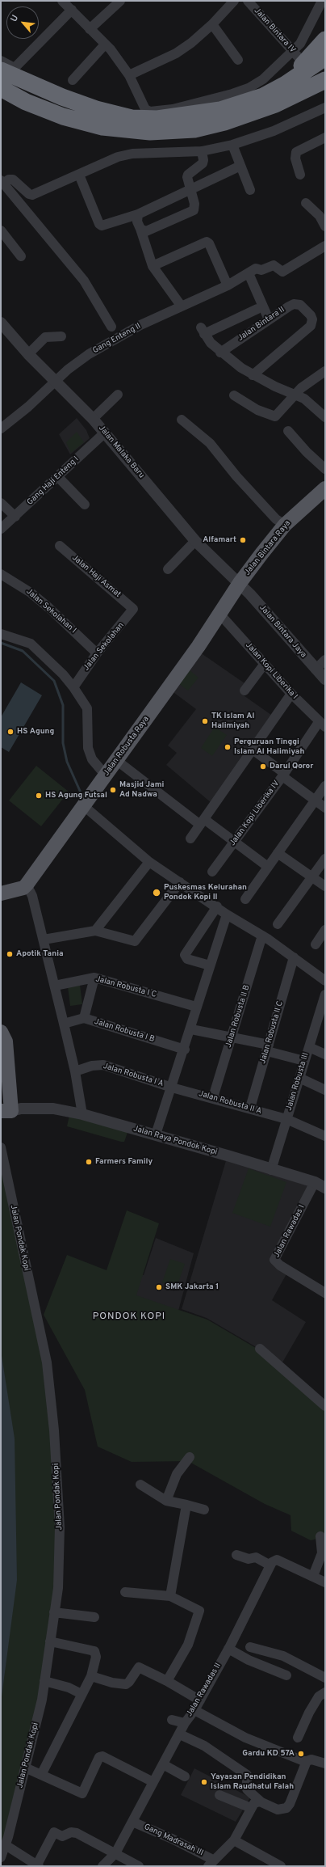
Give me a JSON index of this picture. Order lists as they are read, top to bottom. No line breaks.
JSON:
{"streets":{"main road":["Jalan Bintara Raya","Jalan Robusta Raya"],"street":["Jalan Bintara IV","Jalan Bintara II","Gang Enteng II","Jalan Malaka Baru","Gang Haji Enteng I","Jalan Haji Asmat","Jalan Sekolahan I","Jalan Bintara Jaya","Jalan Sekolahan","Jalan Kopi Liberika I","Jalan Kopi Liberika IV","Jalan Robusta I C","Jalan Robusta II B","Jalan Robusta I B","Jalan Robusta II C","Jalan Robusta I A","Jalan Robusta III","Jalan Robusta II A","Jalan Raya Pondok Kopi","Jalan Rawadas I","Jalan Pondak Kopi","Jalan Rawadas II","Gang Madrasah III"]},"crossings":[["Gang Enteng II","Jalan Malaka Baru"],["Jalan Malaka Baru","Gang Haji Enteng I"],["Jalan Malaka Baru","Jalan Bintara Raya"],["Jalan Malaka Baru","Jalan Bintara Jaya"],["Jalan Malaka Baru","Jalan Robusta Raya"],["Jalan Bintara Raya","Jalan Bintara Jaya"],["Jalan Bintara Raya","Jalan Robusta Raya"],["Jalan Haji Asmat","Jalan Sekolahan"],["Jalan Sekolahan I","Jalan Sekolahan"],["Jalan Bintara Jaya","Jalan Robusta Raya"],["Jalan Kopi Liberika I","Jalan Robusta Raya"],["Jalan Kopi Liberika I","Jalan Kopi Liberika IV"],["Jalan Robusta II B","Jalan Robusta II A"],["Jalan Robusta II C","Jalan Robusta II A"],["Jalan Robusta I A","Jalan Robusta II A"],["Jalan Robusta III","Jalan Robusta II A"],["Jalan Robusta III","Jalan Raya Pondok Kopi"],["Jalan Raya Pondok Kopi","Jalan Rawadas I"],["Jalan Rawadas II","Gang Madrasah III"]],"districts":["PONDOK KOPI"],"places":["Alfamart","TK Islam Al Halimiyah","HS Agung","Perguruan Tinggi Islam Al Halimiyah","Darul Qoror","Masjid Jami Ad Nadwa","HS Agung Futsal","Puskesmas Kelurahan Pondok Kopi II","Apotik Tania","Farmers Family","SMK Jakarta 1","Gardu KD 57A","Yayasan Pendidikan Islam Raudhatul Falah"],"north":"top left"}
